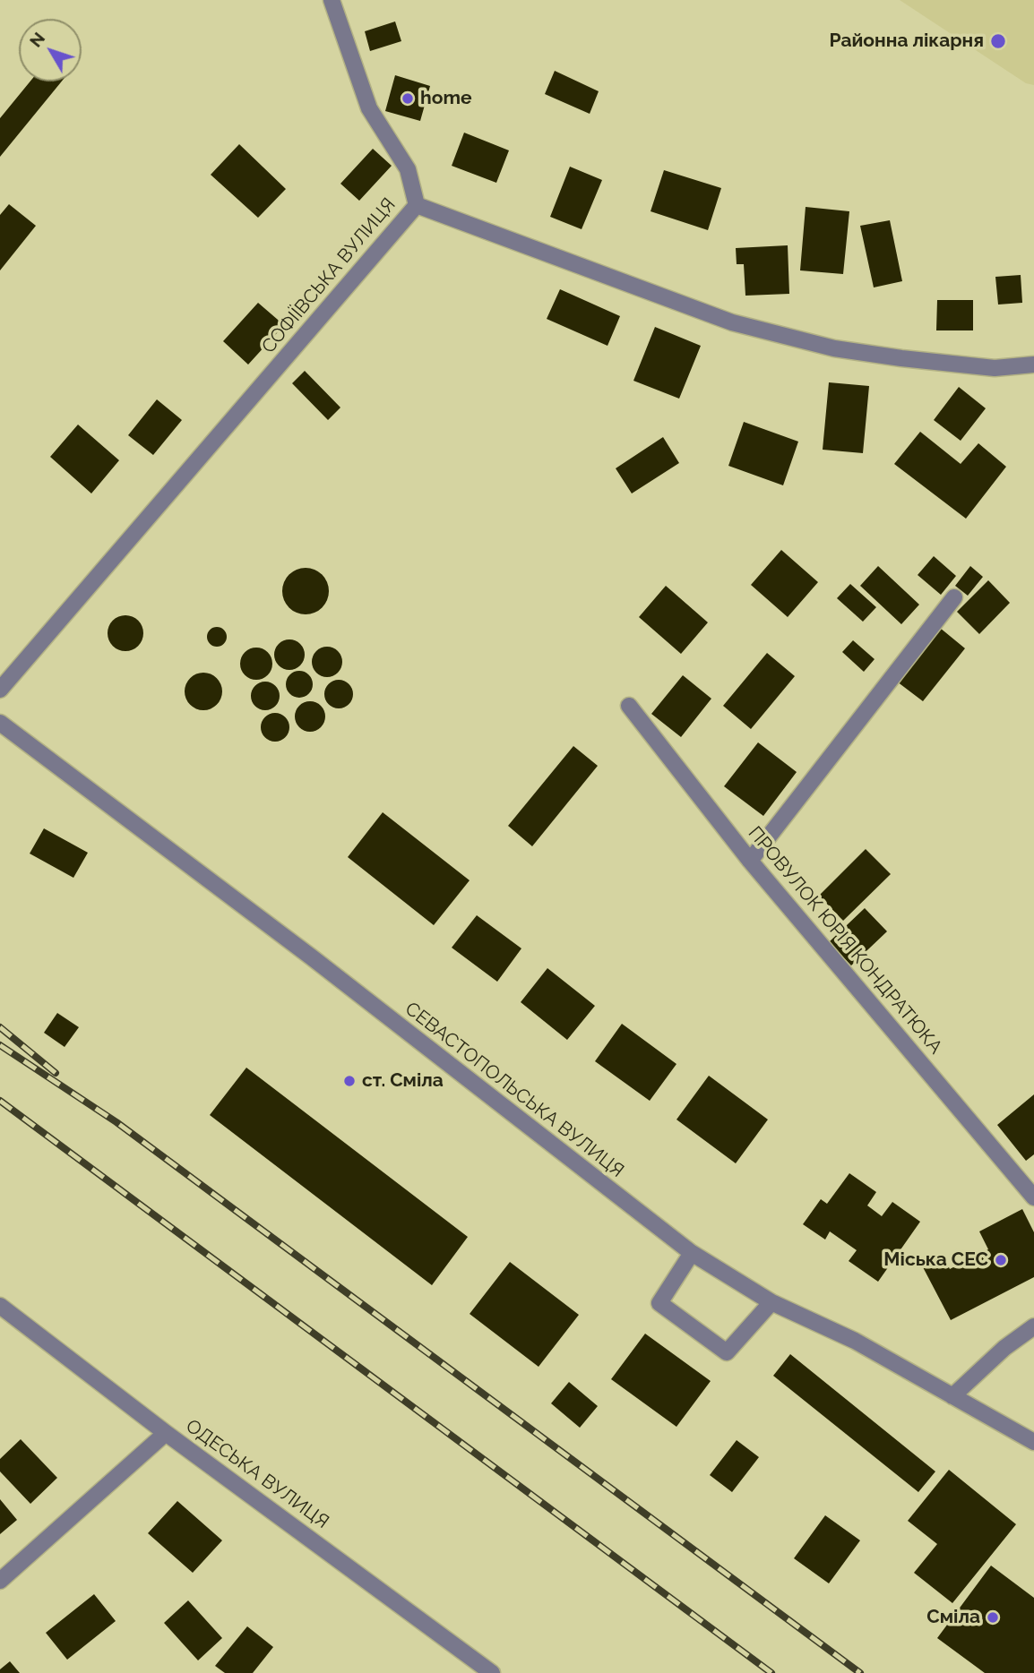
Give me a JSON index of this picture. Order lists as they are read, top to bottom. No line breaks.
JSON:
{"streets":{"street":["СОФІЇВСЬКА ВУЛИЦЯ","ПРОВУЛОК ЮРІЯ КОНДРАТЮКА","СЕВАСТОПОЛЬСЬКА ВУЛИЦЯ","ОДЕСЬКА ВУЛИЦЯ"]},"places":["Районна лікарня","home","ст. Сміла","Міська СЕС","Сміла"],"north":"top left"}
